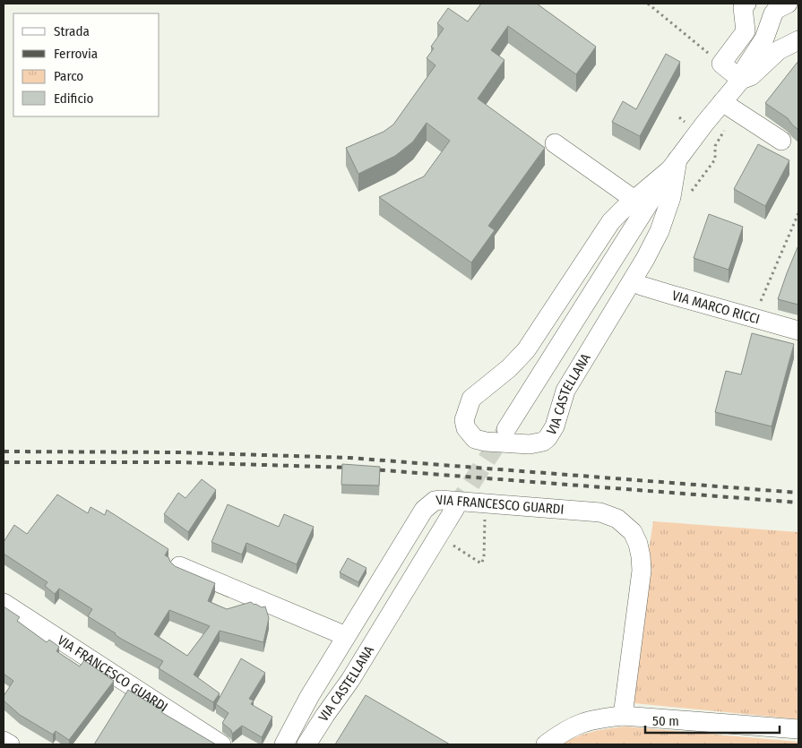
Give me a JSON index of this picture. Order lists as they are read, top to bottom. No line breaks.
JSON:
{"streets":{"street":["VIA MARCO RICCI","VIA CASTELLANA","VIA FRANCESCO GUARDI"]},"crossings":[["VIA MARCO RICCI","VIA CASTELLANA"],["VIA CASTELLANA","VIA FRANCESCO GUARDI"]],"legend":["Strada","Ferrovia","Parco","Edificio"],"scale_bar":"50 m"}
